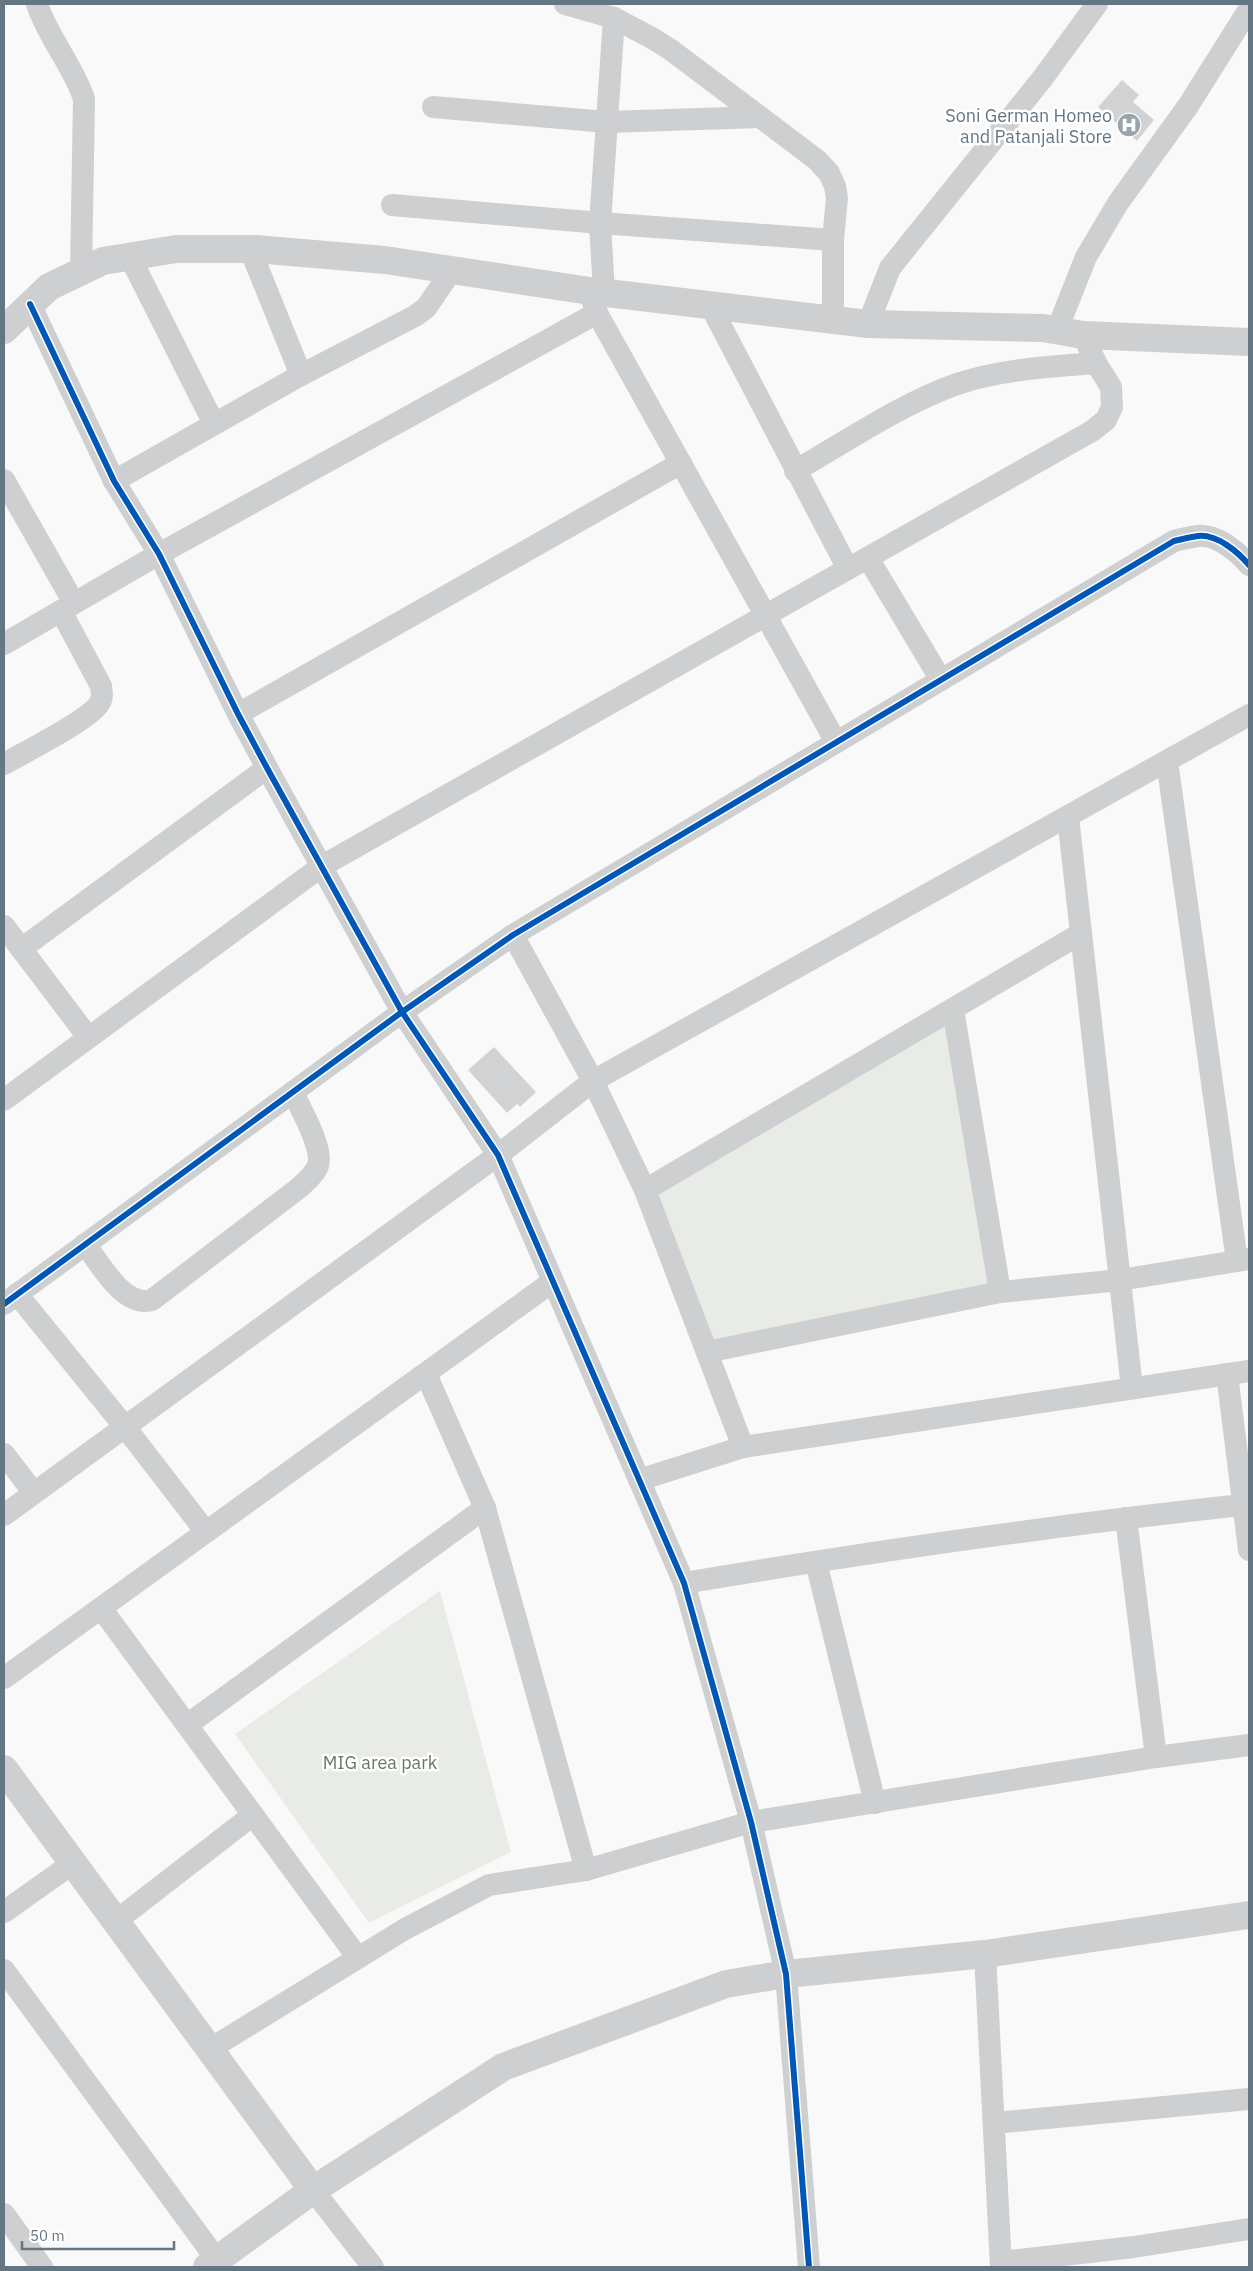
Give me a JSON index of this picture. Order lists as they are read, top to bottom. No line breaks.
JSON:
{"parks":["MIG area park"],"places":{"hospital":["Soni German Homeo and Patanjali Store"]},"scale_bar":"50 m"}
